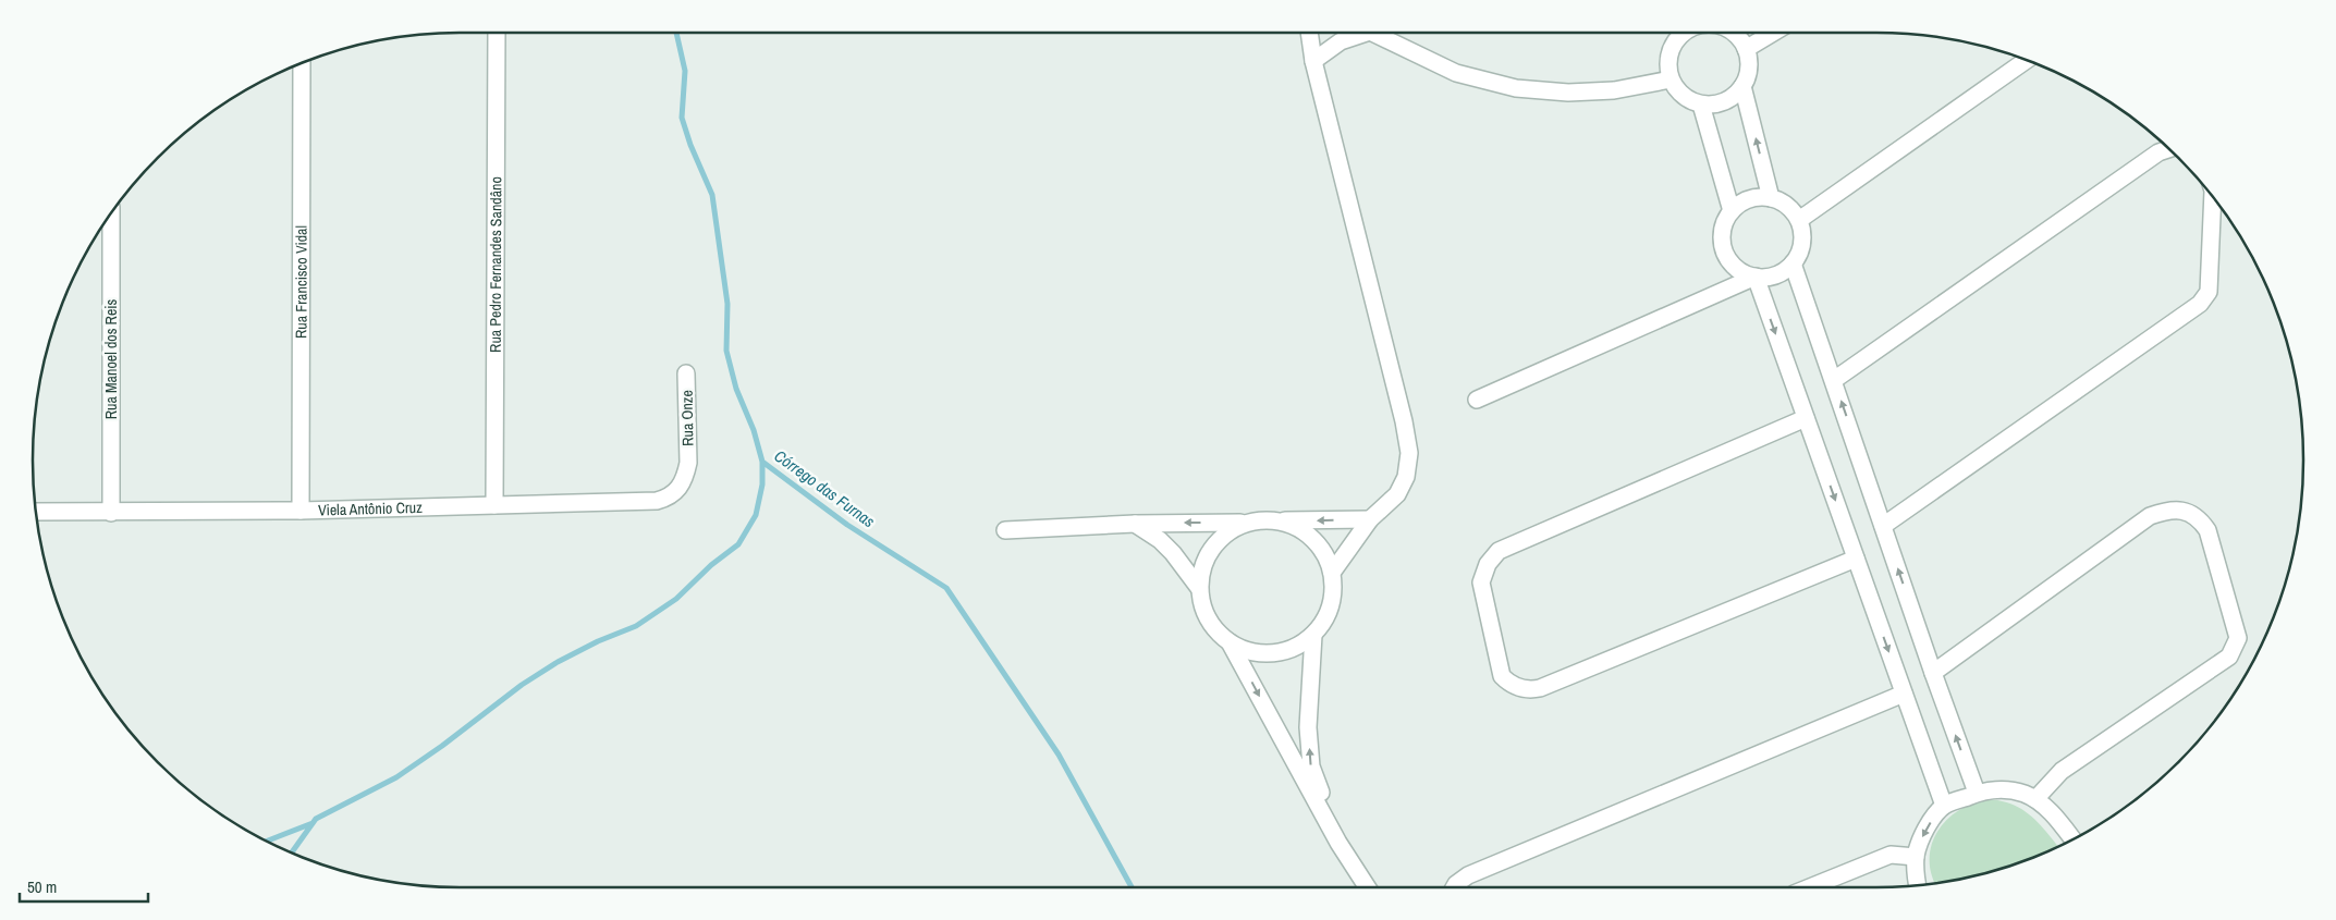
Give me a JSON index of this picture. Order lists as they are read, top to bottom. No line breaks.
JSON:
{"streets":{"street":["Rua Pedro Fernandes Sandâno","Rua Francisco Vidal","Rua Manoel dos Reis","Rua Onze","Viela Antônio Cruz"]},"crossings":[["Rua Pedro Fernandes Sandâno","Viela Antônio Cruz"],["Rua Francisco Vidal","Viela Antônio Cruz"],["Rua Manoel dos Reis","Viela Antônio Cruz"],["Rua Onze","Viela Antônio Cruz"]],"water":["Córrego das Furnas"],"scale_bar":"50 m"}
